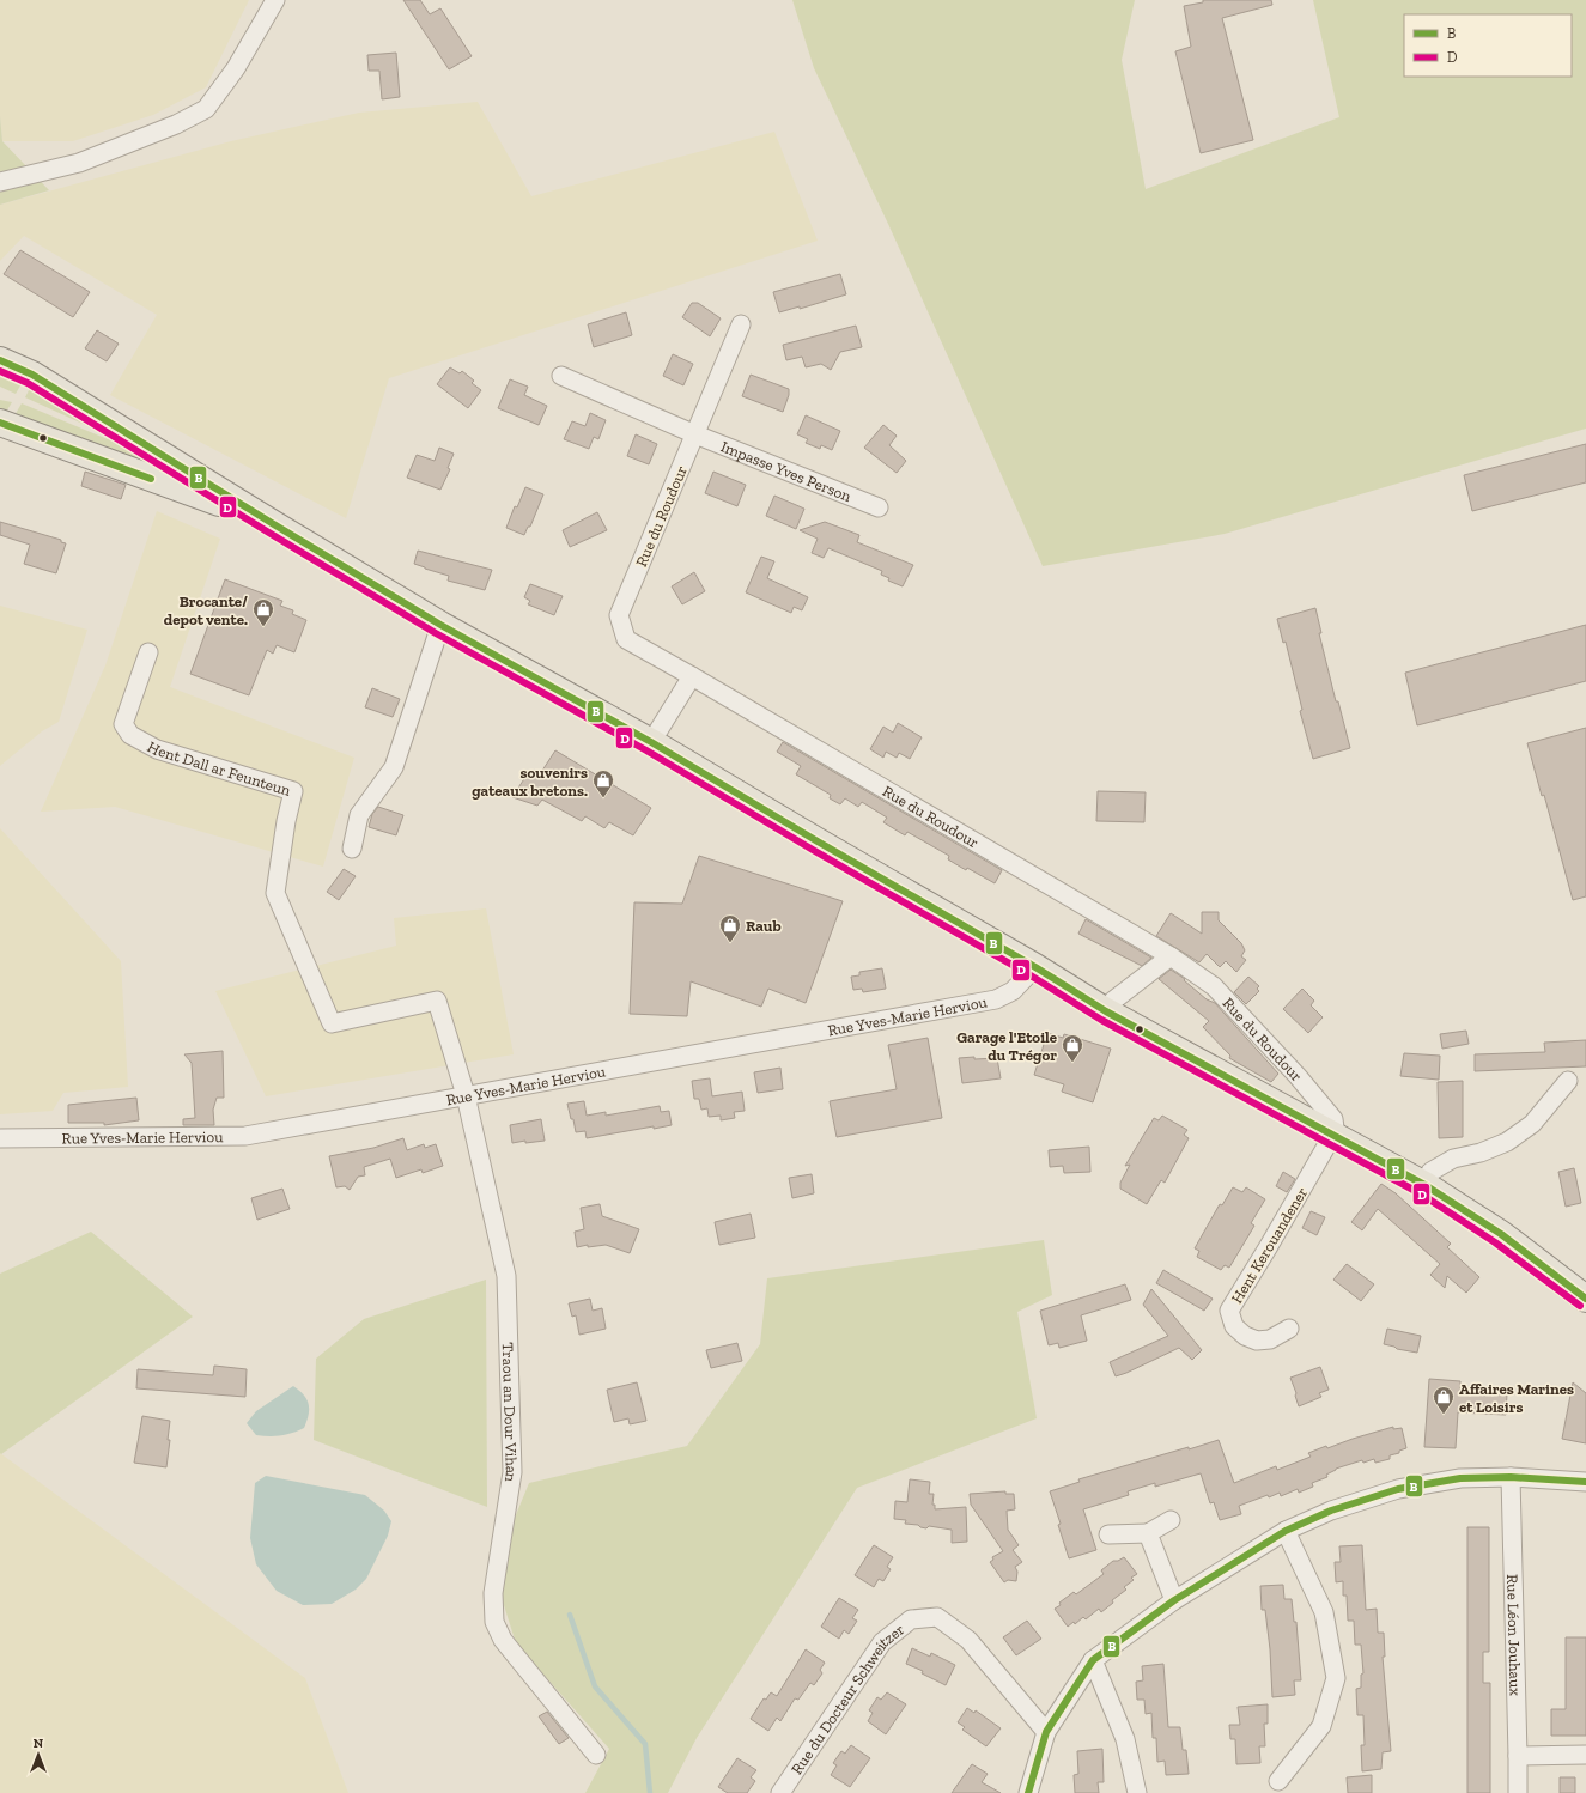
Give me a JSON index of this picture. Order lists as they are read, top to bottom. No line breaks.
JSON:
{"streets":{"street":["Impasse Yves Person","Rue du Roudour","Hent Dall ar Feunteun","Rue Yves-Marie Herviou","Hent Kerouandener","Traou an Dour Vihan","Rue Léon Jouhaux","Rue du Docteur Schweitzer"]},"crossings":[["Impasse Yves Person","Rue du Roudour"],["Rue du Roudour","Hent Kerouandener"],["Hent Dall ar Feunteun","Rue Yves-Marie Herviou"],["Hent Dall ar Feunteun","Traou an Dour Vihan"],["Rue Yves-Marie Herviou","Traou an Dour Vihan"]],"places":{"shop":["Brocante/ depot vente.","souvenirs gateaux bretons.","Raub","Garage l'Etoile du Trégor","Affaires Marines et Loisirs"]},"lines":["transit line B","transit line D"],"legend":["B","D"],"north":"top"}
